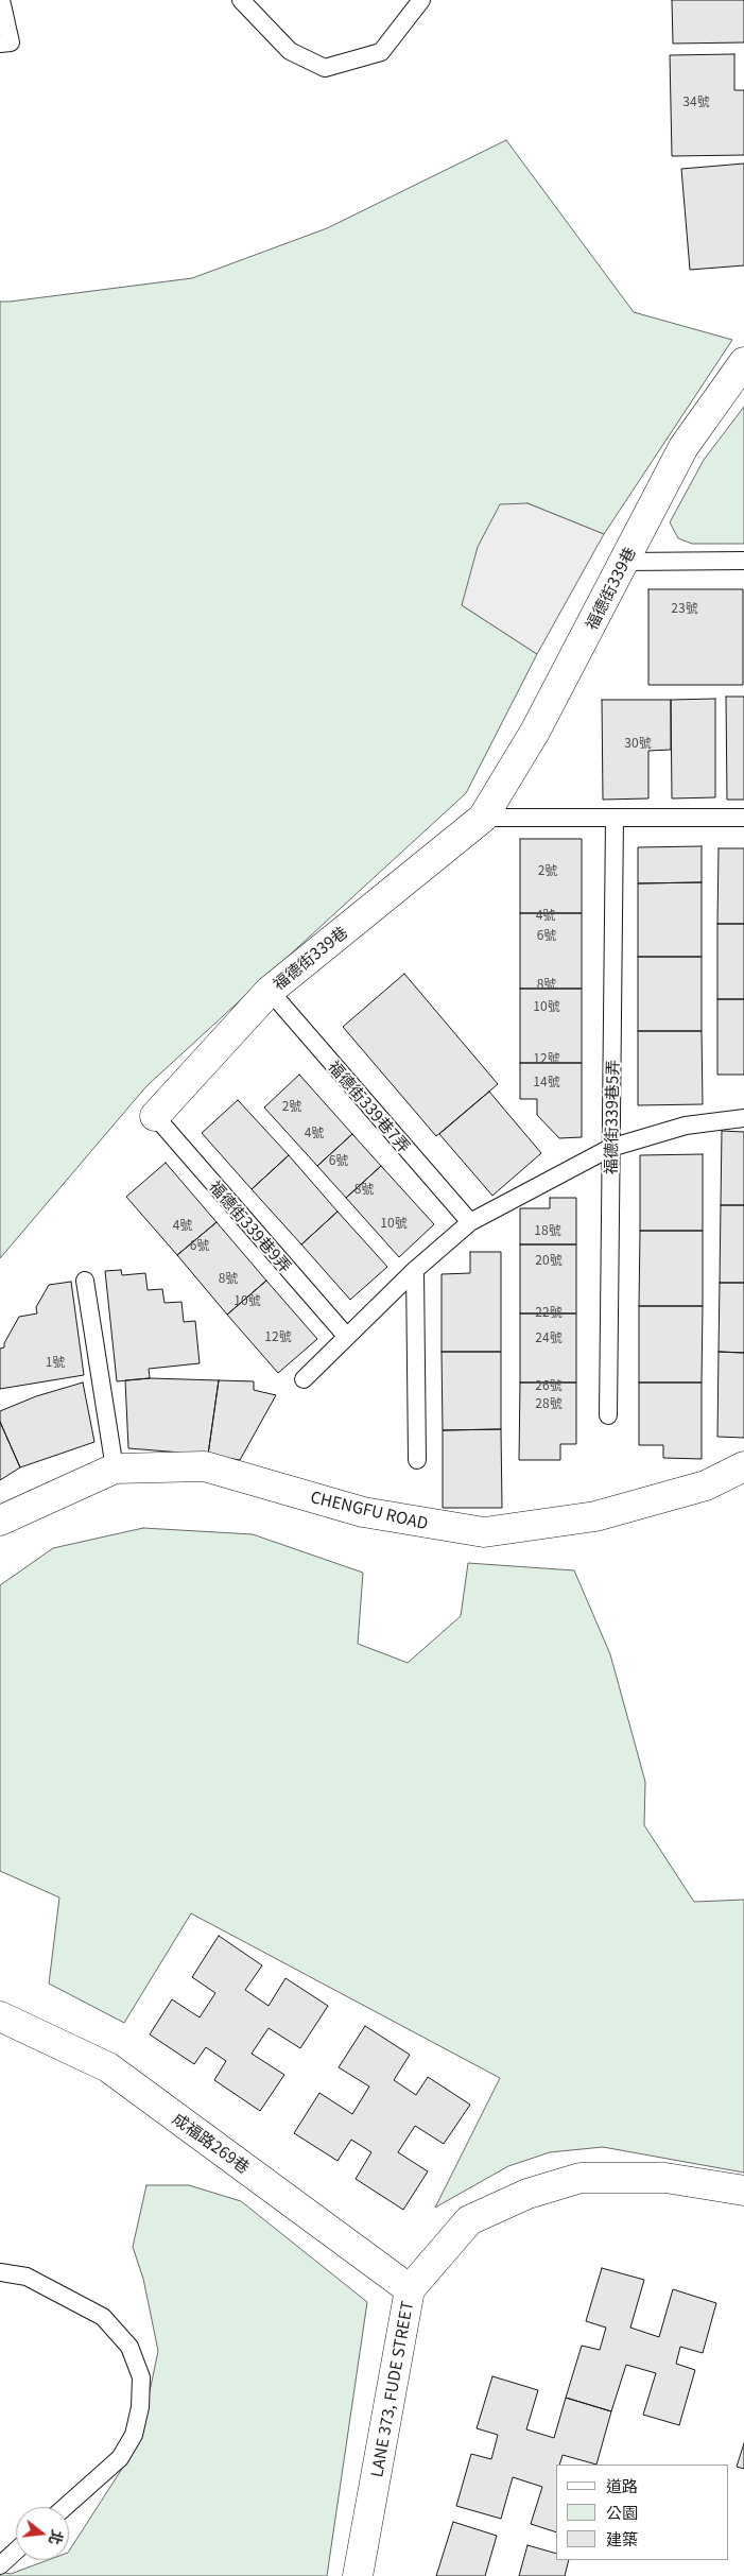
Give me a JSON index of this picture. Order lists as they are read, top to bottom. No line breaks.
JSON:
{"streets":{"street":["福德街339巷","CHENGFU ROAD","成福路269巷","LANE 373, FUDE STREET"],"lane":["福德街339巷7弄","福德街339巷5弄","福德街339巷9弄"]},"crossings":[["福德街339巷","福德街339巷7弄"],["福德街339巷","福德街339巷9弄"],["成福路269巷","LANE 373, FUDE STREET"]],"house_numbers":["34號","23號","30號","2號","4號","6號","8號","10號","12號","14號","2號","4號","6號","8號","10號","4號","18號","6號","20號","8號","10號","22號","12號","24號","1號","26號","28號"],"legend":["道路","公園","建築"],"north":"right"}
